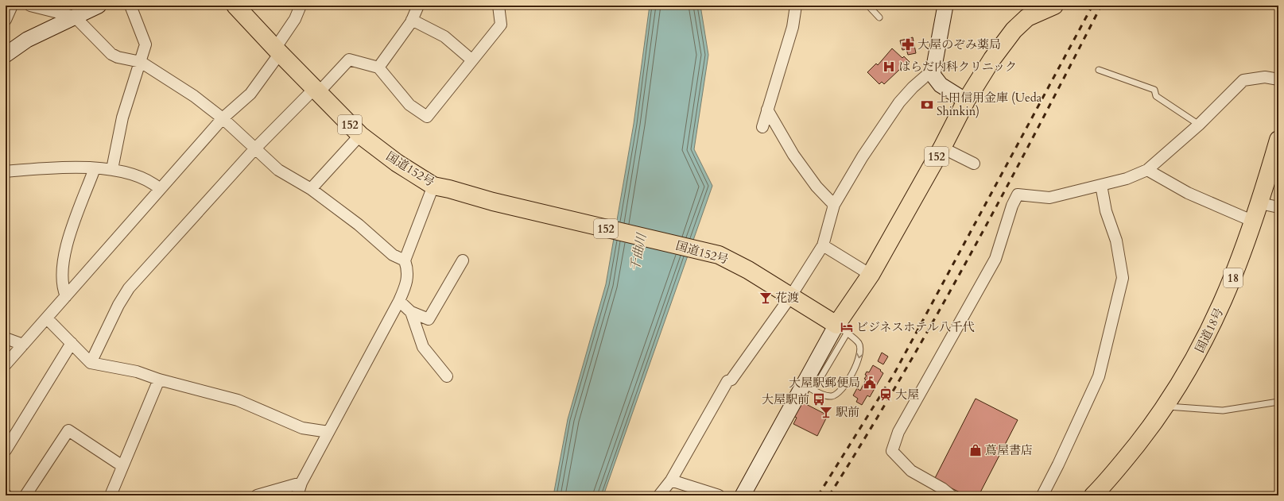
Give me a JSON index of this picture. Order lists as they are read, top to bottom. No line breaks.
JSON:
{"streets":{"highway":["152","国道152号","18","国道18号"]},"crossings":[["152","国道152号"]],"water":["千曲川"],"places":{"pharmacy":["大屋のぞみ薬局"],"hospital":["はらだ内科クリニック"],"bank":["上田信用金庫 (Ueda Shinkin)"],"bar":["花渡","駅前"],"hotel":["ビジネスホテル八千代"],"public building":["大屋駅郵便局"],"station":["大屋"],"bus stop":["大屋駅前"],"shop":["蔦屋書店"]}}
